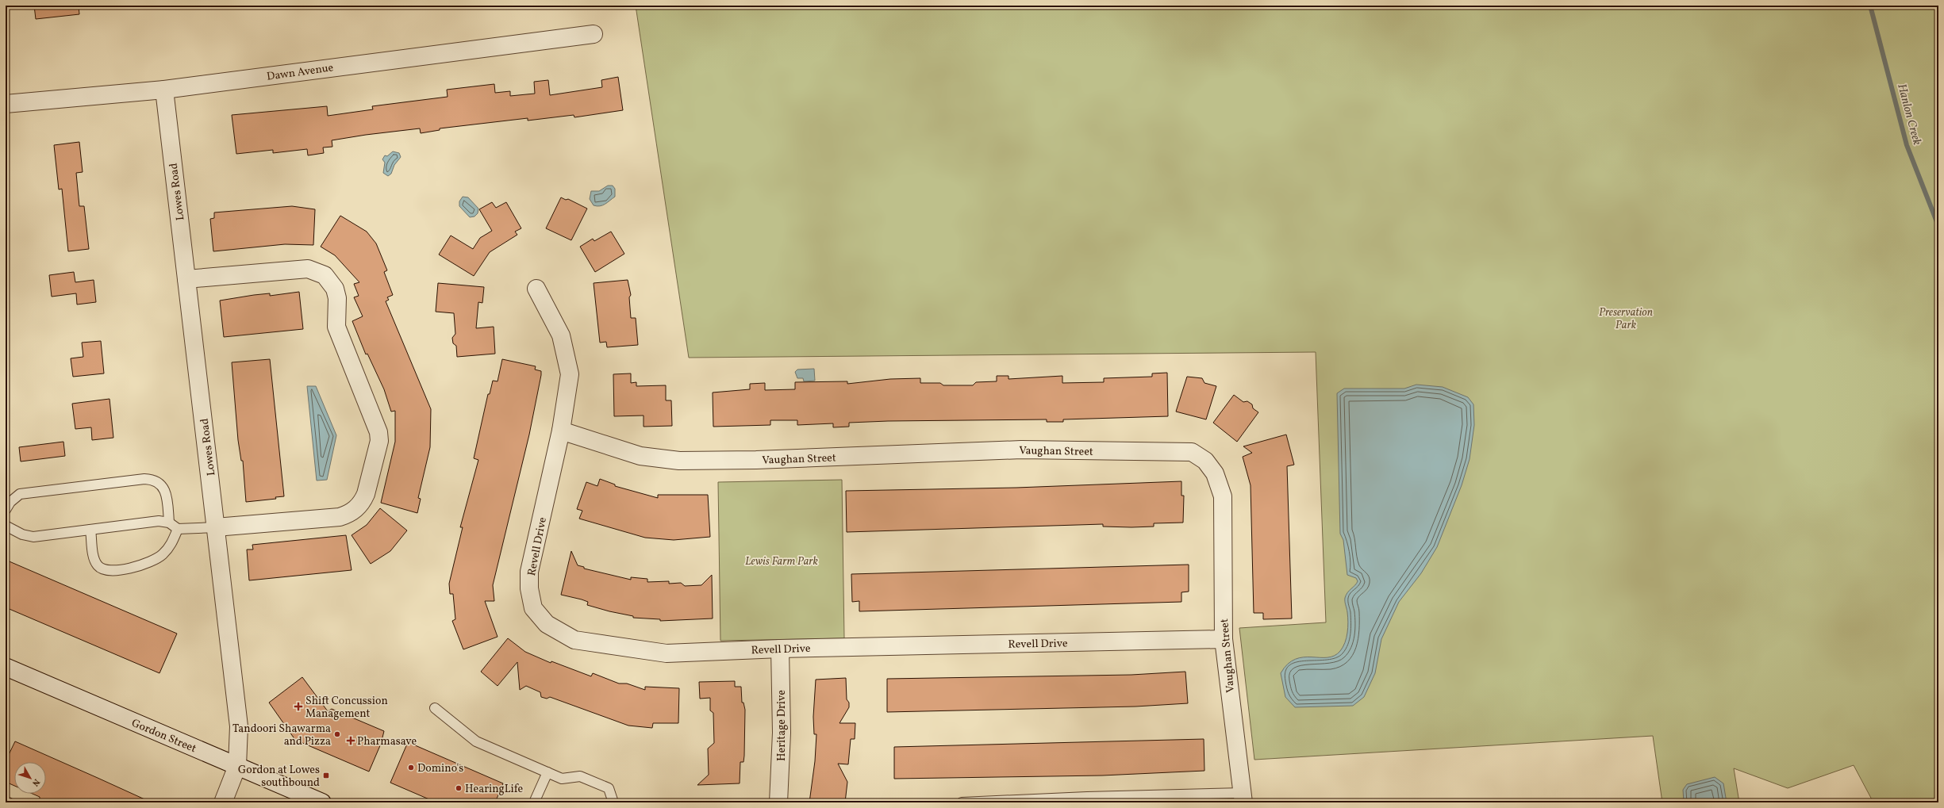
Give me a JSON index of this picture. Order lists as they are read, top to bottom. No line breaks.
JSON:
{"streets":{"street":["Dawn Avenue","Lowes Road","Vaughan Street","Revell Drive","Heritage Drive","Gordon Street"]},"crossings":[["Dawn Avenue","Lowes Road"],["Lowes Road","Gordon Street"],["Vaughan Street","Revell Drive"],["Revell Drive","Heritage Drive"]],"water":["Hanlon Creek"],"parks":["Preservation Park","Lewis Farm Park"],"places":{"health":["Shift Concussion Management","Pharmasave"],"other":["Tandoori Shawarma and Pizza","Domino's","HearingLife"],"transit":["Gordon at Lowes southbound"]},"north":"bottom right"}
